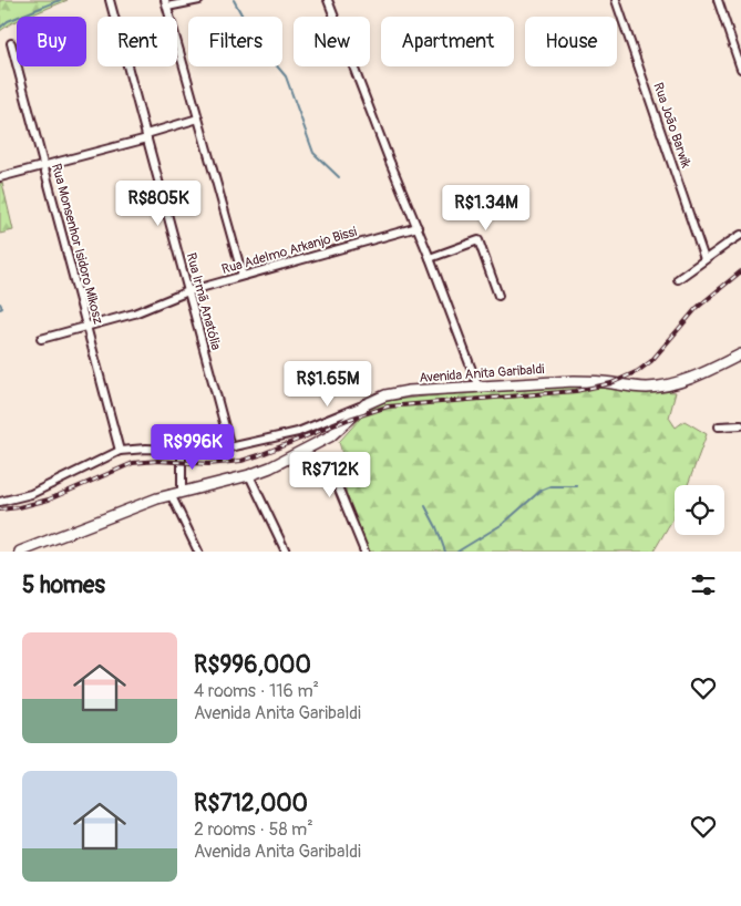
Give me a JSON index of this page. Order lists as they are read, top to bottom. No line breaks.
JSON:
{"streets":{"main road":["Avenida Anita Garibaldi"],"street":["Rua João Barwik","Rua Monsenhor Isidoro Mikosz","Rua Adelmo Arkanjo Bissi","Rua Irmã Anatólia"]},"crossings":[["Rua Monsenhor Isidoro Mikosz","Rua Adelmo Arkanjo Bissi"],["Rua Adelmo Arkanjo Bissi","Rua Irmã Anatólia"]],"page":{"chip":["Buy","Rent","Filters","New","Apartment","House"],"price":["R$805K","R$1.34M","R$1.65M","R$996K","R$712K"],"heading":"5 homes","list":[{"name":"R$996,000","note":"4 rooms · 116 m² · Avenida Anita Garibaldi"},{"name":"R$712,000","note":"2 rooms · 58 m² · Avenida Anita Garibaldi"}]}}
